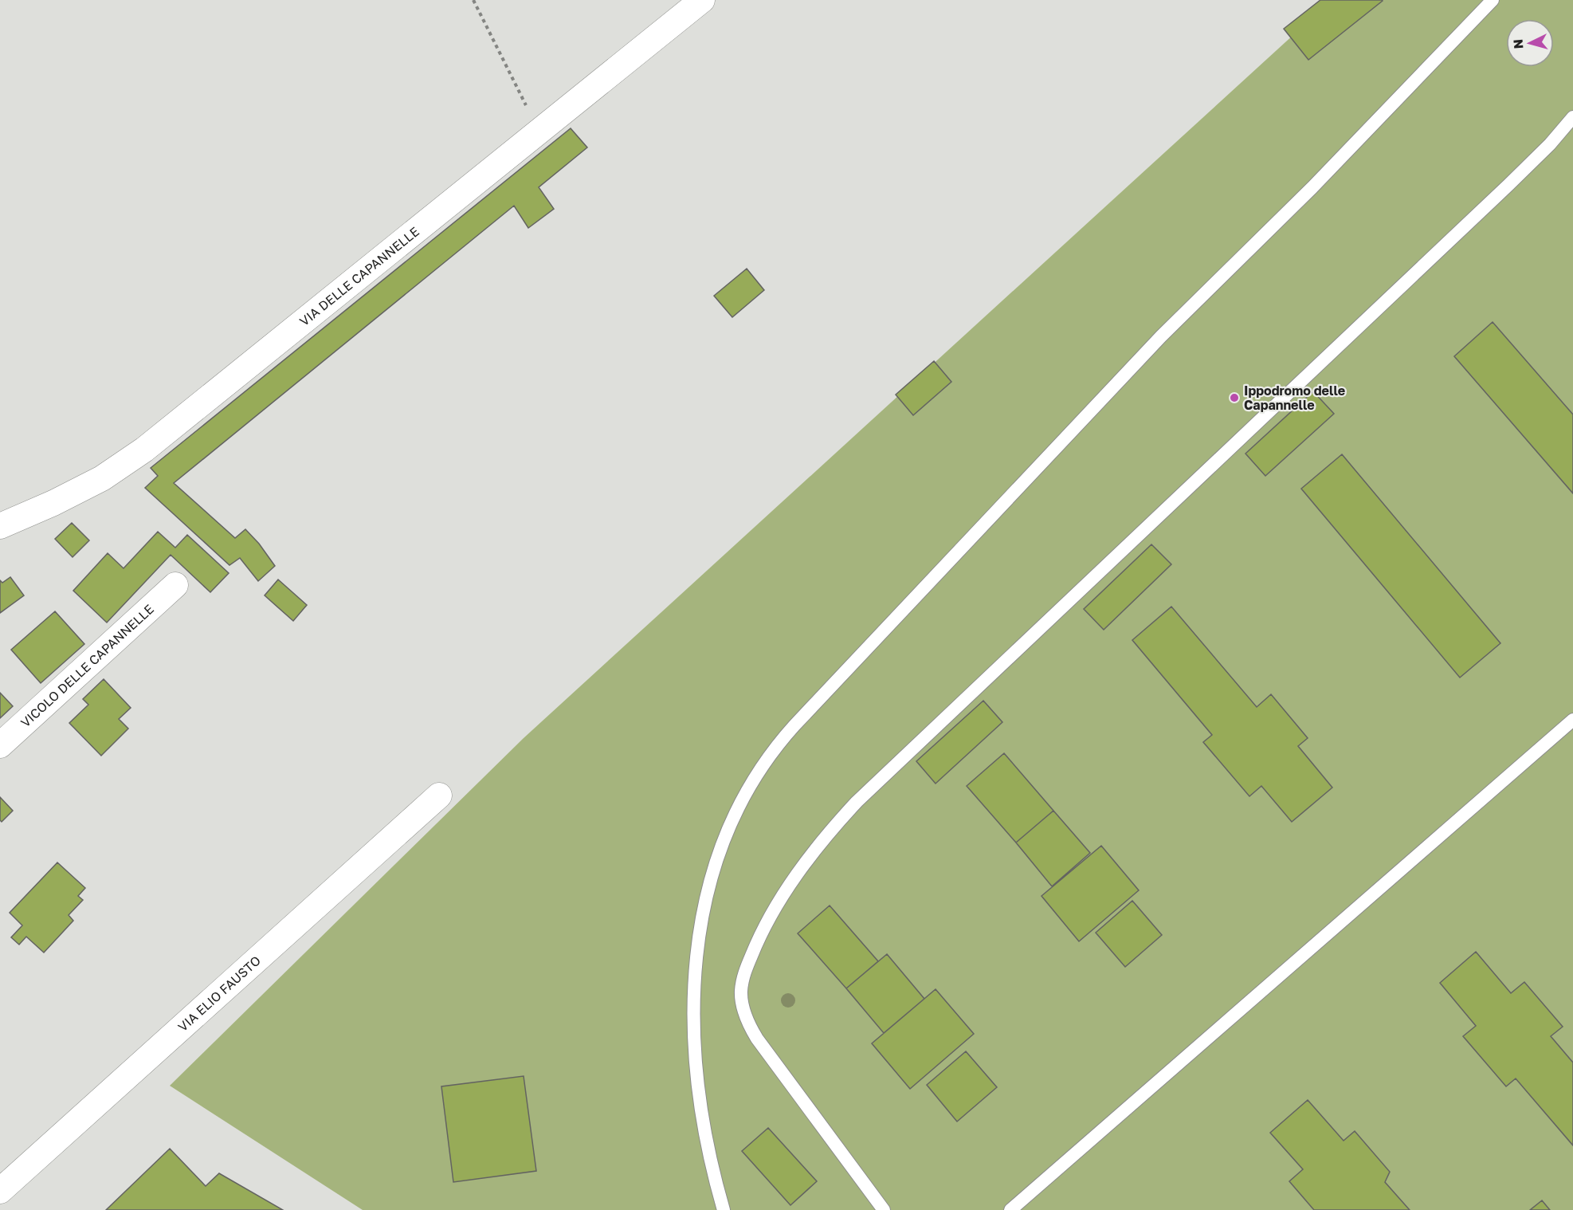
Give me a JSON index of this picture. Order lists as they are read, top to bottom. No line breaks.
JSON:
{"streets":{"street":["VIA DELLE CAPANNELLE","VICOLO DELLE CAPANNELLE","VIA ELIO FAUSTO"]},"places":["Ippodromo delle Capannelle"],"north":"left"}
